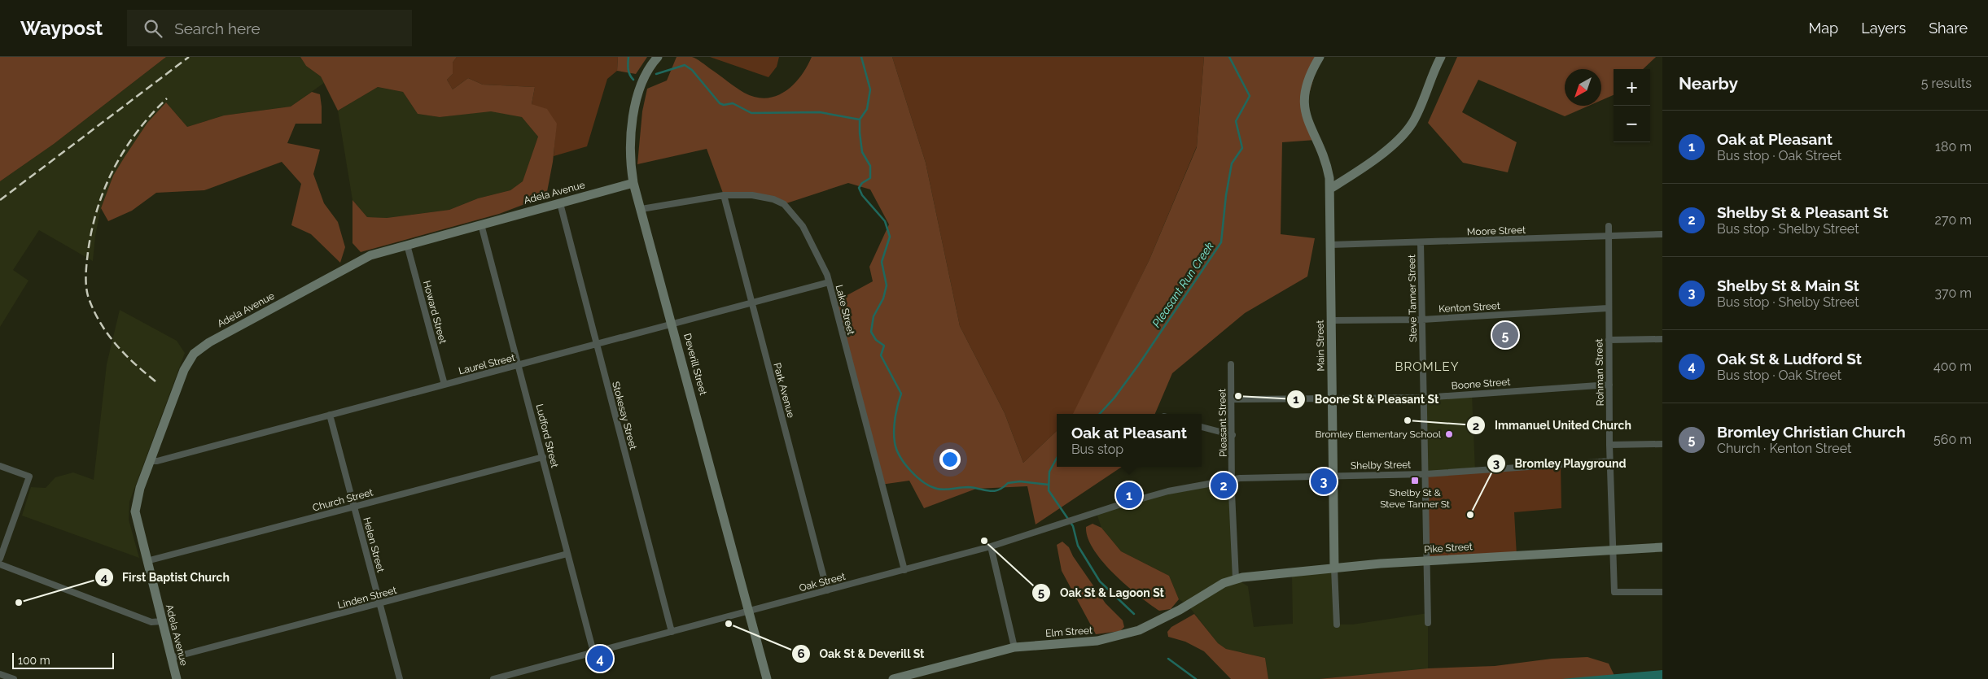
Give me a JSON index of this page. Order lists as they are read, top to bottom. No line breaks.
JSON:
{"streets":{"street":["Adela Avenue","Moore Street","Steve Tanner Street","Kenton Street","Lake Street","Howard Street","Main Street","Laurel Street","Deverill Street","Rohman Street","Boone Street","Park Avenue","Stokesay Street","Pleasant Street","Ludford Street","Shelby Street","Church Street","Helen Street","Pike Street","Oak Street","Linden Street","Elm Street"]},"crossings":[["Adela Avenue","Howard Street"],["Adela Avenue","Laurel Street"],["Adela Avenue","Deverill Street"],["Adela Avenue","Stokesay Street"],["Adela Avenue","Ludford Street"],["Adela Avenue","Church Street"],["Adela Avenue","Linden Street"],["Moore Street","Steve Tanner Street"],["Moore Street","Main Street"],["Moore Street","Rohman Street"],["Steve Tanner Street","Kenton Street"],["Steve Tanner Street","Boone Street"],["Steve Tanner Street","Shelby Street"],["Steve Tanner Street","Pike Street"],["Kenton Street","Main Street"],["Kenton Street","Rohman Street"],["Lake Street","Laurel Street"],["Lake Street","Deverill Street"],["Lake Street","Park Avenue"],["Lake Street","Oak Street"],["Howard Street","Laurel Street"],["Main Street","Boone Street"],["Main Street","Shelby Street"],["Main Street","Pike Street"],["Laurel Street","Deverill Street"],["Laurel Street","Park Avenue"],["Laurel Street","Stokesay Street"],["Laurel Street","Ludford Street"],["Laurel Street","Helen Street"],["Deverill Street","Oak Street"],["Rohman Street","Boone Street"],["Rohman Street","Shelby Street"],["Rohman Street","Pike Street"],["Boone Street","Pleasant Street"],["Park Avenue","Oak Street"],["Stokesay Street","Oak Street"],["Pleasant Street","Shelby Street"],["Pleasant Street","Pike Street"],["Pleasant Street","Elm Street"],["Ludford Street","Church Street"],["Ludford Street","Oak Street"],["Ludford Street","Linden Street"],["Shelby Street","Oak Street"],["Church Street","Helen Street"],["Helen Street","Linden Street"],["Pike Street","Elm Street"]],"districts":["BROMLEY"],"water":["Pleasant Run Creek"],"places":{"other":["Boone St & Pleasant St","Immanuel United Church","Bromley Elementary School","Bromley Playground","Oak St & Lagoon St","First Baptist Church","Oak St & Deverill St"],"transit":["Shelby St & Steve Tanner St"]},"scale_bar":"100 m","north":"bottom left","page":{"header":"Waypost","search":"Search here","nav":["Map","Layers","Share"],"heading":["Nearby","5 results"],"map_buttons":["+","−"],"list":[{"mark":"1","name":"Oak at Pleasant","note":"Bus stop · Oak Street","value":"180 m"},{"mark":"2","name":"Shelby St & Pleasant St","note":"Bus stop · Shelby Street","value":"270 m"},{"mark":"3","name":"Shelby St & Main St","note":"Bus stop · Shelby Street","value":"370 m"},{"mark":"4","name":"Oak St & Ludford St","note":"Bus stop · Oak Street","value":"400 m"},{"mark":"5","name":"Bromley Christian Church","note":"Church · Kenton Street","value":"560 m"}],"pins":["5","3","2","1","4"],"popup":["Oak at Pleasant","Bus stop"],"scale":"100 m"}}
